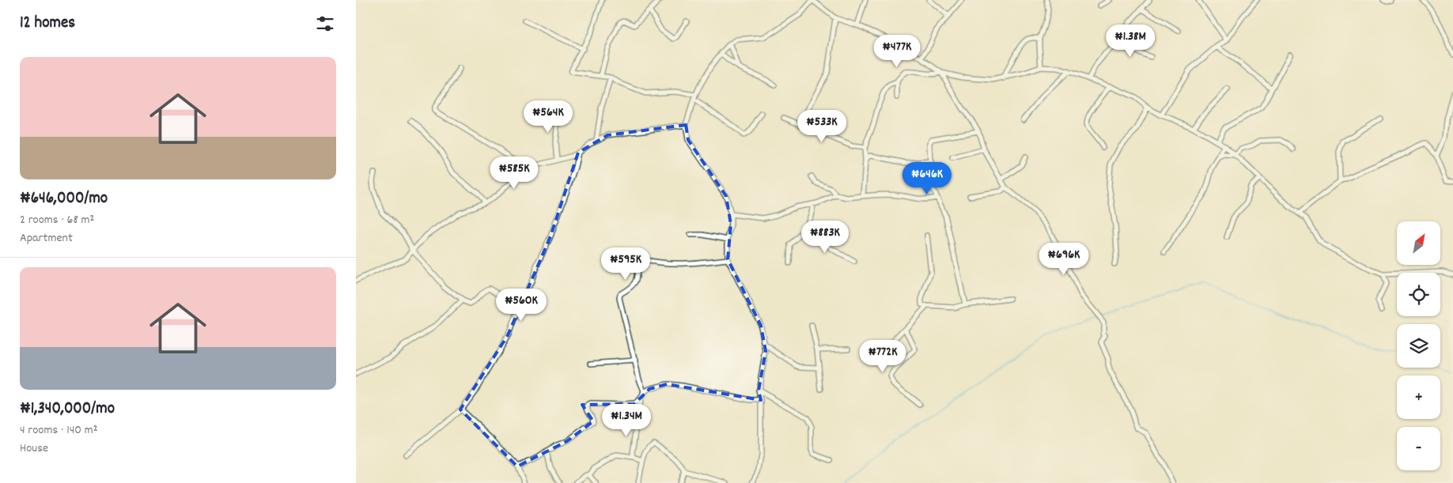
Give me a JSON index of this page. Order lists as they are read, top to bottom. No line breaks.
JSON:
{"north":"top right","page":{"heading":"12 homes","price":["₦1.38M","₦477K","₦564K","₦533K","₦585K","₦646K","₦883K","₦696K","₦595K","₦560K","₦772K","₦1.34M"],"list":[{"name":"₦646,000/mo","note":"2 rooms · 68 m² · Apartment"},{"name":"₦1,340,000/mo","note":"4 rooms · 140 m² · House"}],"map_buttons":["+","−"]}}
